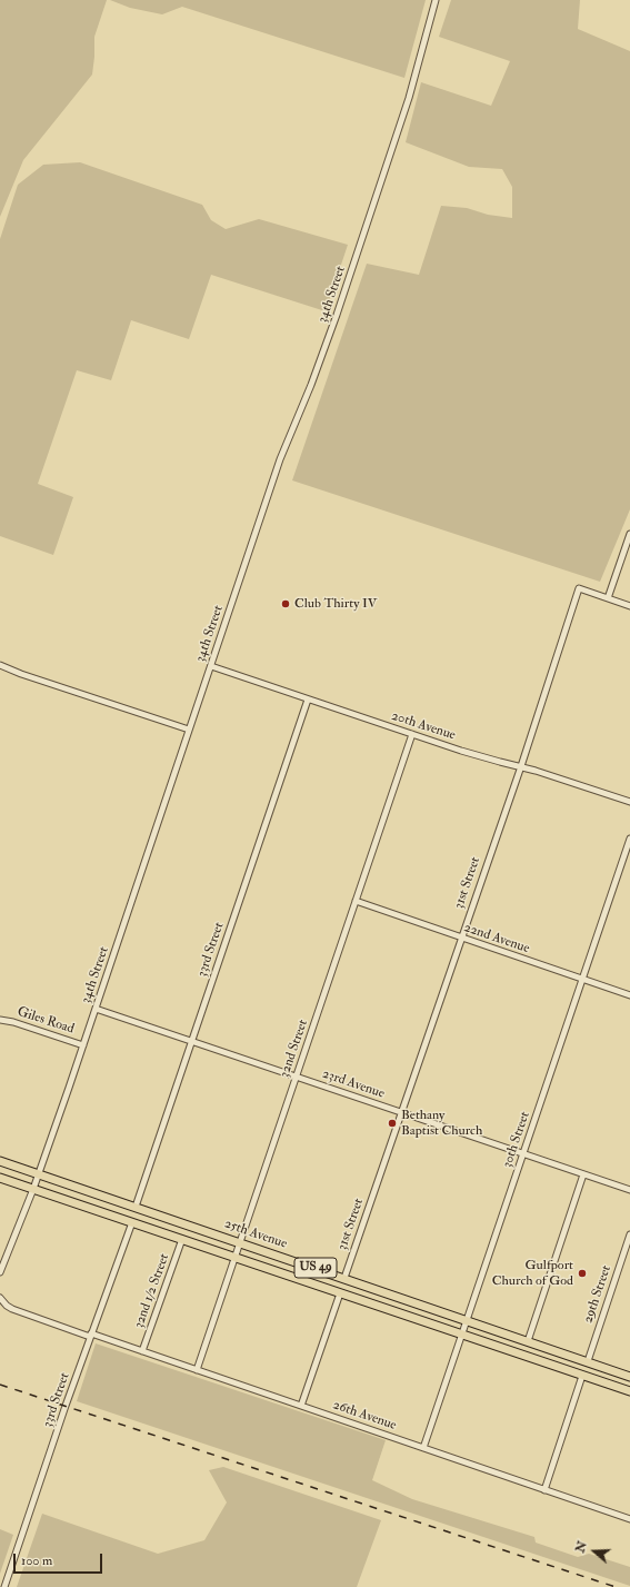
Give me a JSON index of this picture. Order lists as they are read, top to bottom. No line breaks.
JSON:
{"streets":{"main road":["25th Avenue","US 49"],"street":["34th Street","20th Avenue","31st Street","22nd Avenue","33rd Street","Giles Road","32nd Street","23rd Avenue","30th Street","32nd 1/2 Street","29th Street","26th Avenue"]},"crossings":[["34th Street","20th Avenue"],["34th Street","Giles Road"],["34th Street","23rd Avenue"],["34th Street","25th Avenue"],["34th Street","US 49"],["20th Avenue","31st Street"],["20th Avenue","33rd Street"],["20th Avenue","32nd Street"],["31st Street","22nd Avenue"],["31st Street","23rd Avenue"],["31st Street","25th Avenue"],["22nd Avenue","32nd Street"],["22nd Avenue","30th Street"],["33rd Street","23rd Avenue"],["33rd Street","25th Avenue"],["33rd Street","US 49"],["33rd Street","26th Avenue"],["32nd Street","23rd Avenue"],["32nd Street","25th Avenue"],["32nd Street","US 49"],["32nd Street","26th Avenue"],["23rd Avenue","30th Street"],["30th Street","25th Avenue"],["30th Street","US 49"],["30th Street","26th Avenue"],["25th Avenue","29th Street"],["US 49","32nd 1/2 Street"],["32nd 1/2 Street","26th Avenue"]],"places":["Club Thirty IV","Bethany Baptist Church","Gulfport Church of God"],"scale_bar":"100 m","north":"left"}
